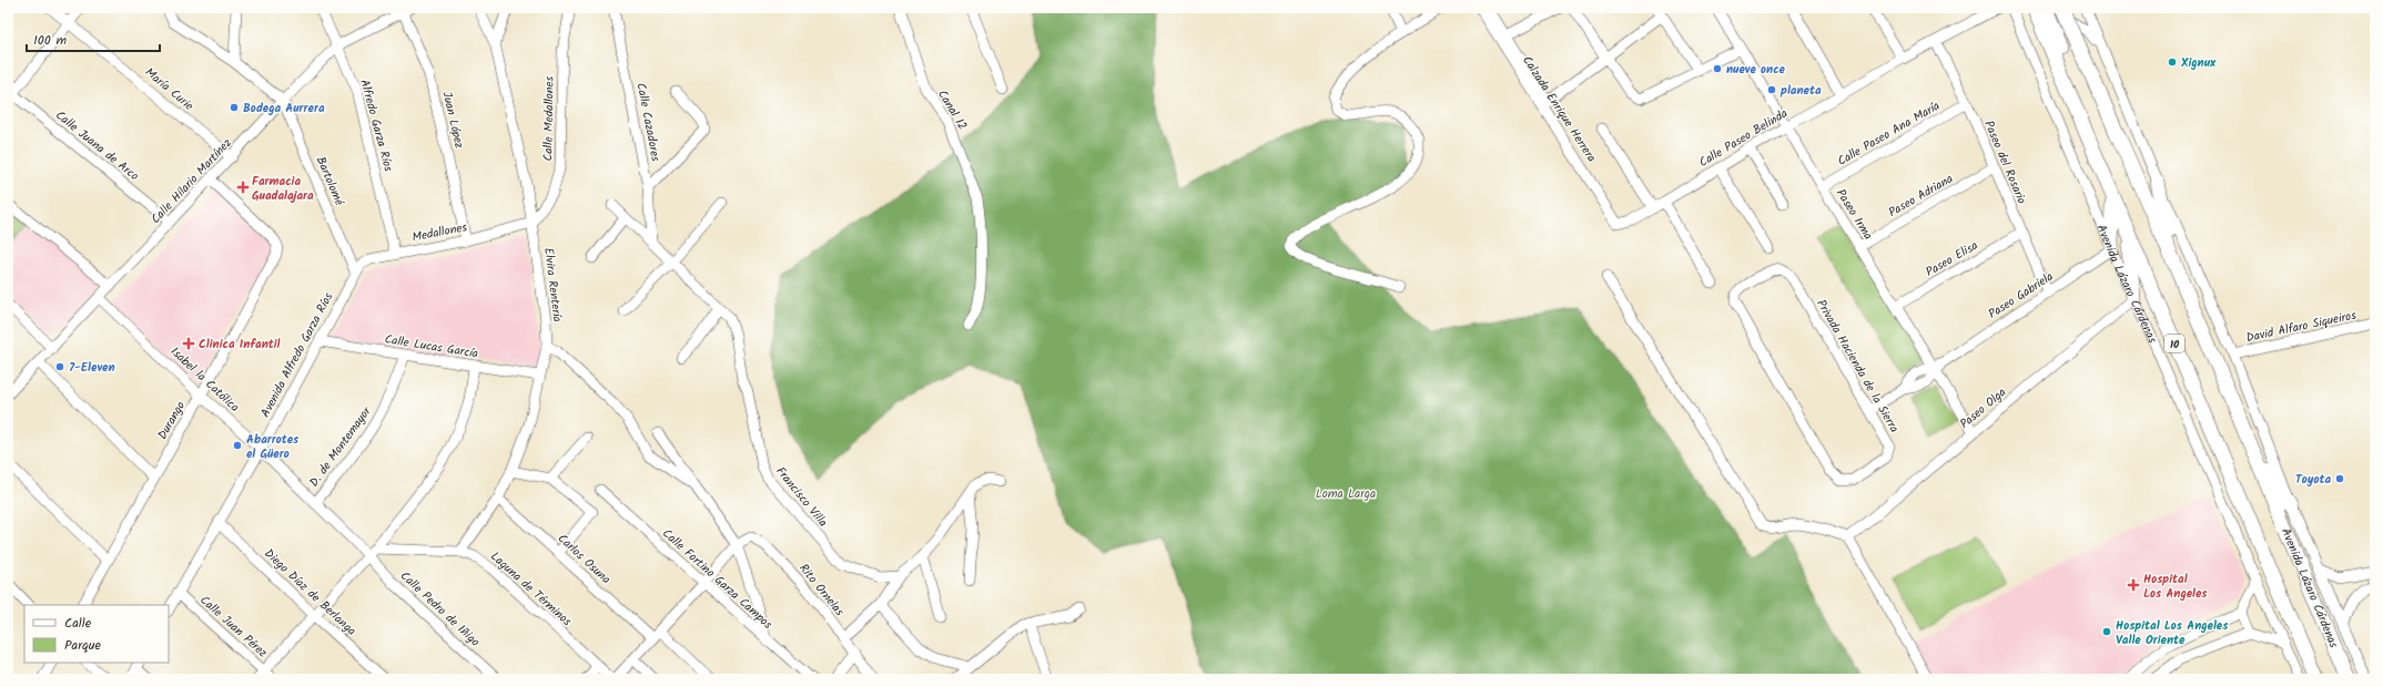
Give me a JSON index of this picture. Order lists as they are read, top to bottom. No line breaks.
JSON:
{"streets":{"highway":["Avenida Lázaro Cárdenas","10"],"street":["María Curie","Calzada Enrique Herrera","Canal 12","Calle Medallones","Juan López","Calle Cazadores","Alfredo Garza Ríos","Calle Paseo Ana María","Calle Paseo Belinda","Calle Juana de Arco","Paseo del Rosario","Calle Hilario Martínez","Bartolomé","Paseo Adriana","Paseo Irma","Medallones","Paseo Elisa","Elvira Rentería","Paseo Gabriela","David Alfaro Siqueiros","Calle Lucas García","Avenida Alfredo Garza Ríos","Privada Hacienda de la Sierra","Isabel la Católica","Paseo Olga","Durango","D. de Montemayor","Francisco Villa","Carlos Osuna","Calle Fortino Garza Campos","Laguna de Términos","Rito Ornelas","Diego Díaz de Berlanga","Calle Pedro de Iñigo","Calle Juan Pérez"]},"crossings":[["María Curie","Calle Hilario Martínez"],["Calzada Enrique Herrera","Calle Paseo Belinda"],["Calle Medallones","Medallones"],["Calle Medallones","Elvira Rentería"],["Juan López","Calle Hilario Martínez"],["Juan López","Medallones"],["Alfredo Garza Ríos","Calle Hilario Martínez"],["Alfredo Garza Ríos","Medallones"],["Calle Paseo Ana María","Paseo del Rosario"],["Calle Paseo Ana María","Paseo Irma"],["Calle Paseo Belinda","Paseo del Rosario"],["Calle Paseo Belinda","Paseo Irma"],["Calle Juana de Arco","Calle Hilario Martínez"],["Paseo del Rosario","Paseo Adriana"],["Paseo del Rosario","Paseo Elisa"],["Paseo del Rosario","Paseo Gabriela"],["Calle Hilario Martínez","Bartolomé"],["Calle Hilario Martínez","Isabel la Católica"],["Calle Hilario Martínez","Durango"],["Bartolomé","Medallones"],["Bartolomé","Avenida Alfredo Garza Ríos"],["Paseo Adriana","Paseo Irma"],["Paseo Irma","Paseo Elisa"],["Paseo Irma","Paseo Gabriela"],["Paseo Irma","Paseo Olga"],["Medallones","Elvira Rentería"],["Medallones","Avenida Alfredo Garza Ríos"],["Avenida Lázaro Cárdenas","Paseo Gabriela"],["Avenida Lázaro Cárdenas","David Alfaro Siqueiros"],["Avenida Lázaro Cárdenas","Paseo Olga"],["Elvira Rentería","Calle Lucas García"],["Elvira Rentería","Carlos Osuna"],["Elvira Rentería","Laguna de Términos"],["Paseo Gabriela","Privada Hacienda de la Sierra"],["Calle Lucas García","Avenida Alfredo Garza Ríos"],["Calle Lucas García","D. de Montemayor"],["Avenida Alfredo Garza Ríos","Isabel la Católica"],["Avenida Alfredo Garza Ríos","Diego Díaz de Berlanga"],["Avenida Alfredo Garza Ríos","Calle Juan Pérez"],["Isabel la Católica","Durango"],["Isabel la Católica","D. de Montemayor"],["Isabel la Católica","Laguna de Términos"],["Isabel la Católica","Calle Pedro de Iñigo"],["Laguna de Términos","Calle Pedro de Iñigo"]],"parks":["Loma Larga"],"places":{"other":["Xignux","nueve once","planeta","Bodega Aurrera","7-Eleven","Abarrotes el Güero","Toyota","Hospital Los Angeles Valle Oriente"],"health":["Farmacia Guadalajara","Clinica Infantil","Hospital Los Angeles"]},"legend":["Calle","Parque"],"scale_bar":"100 m"}
